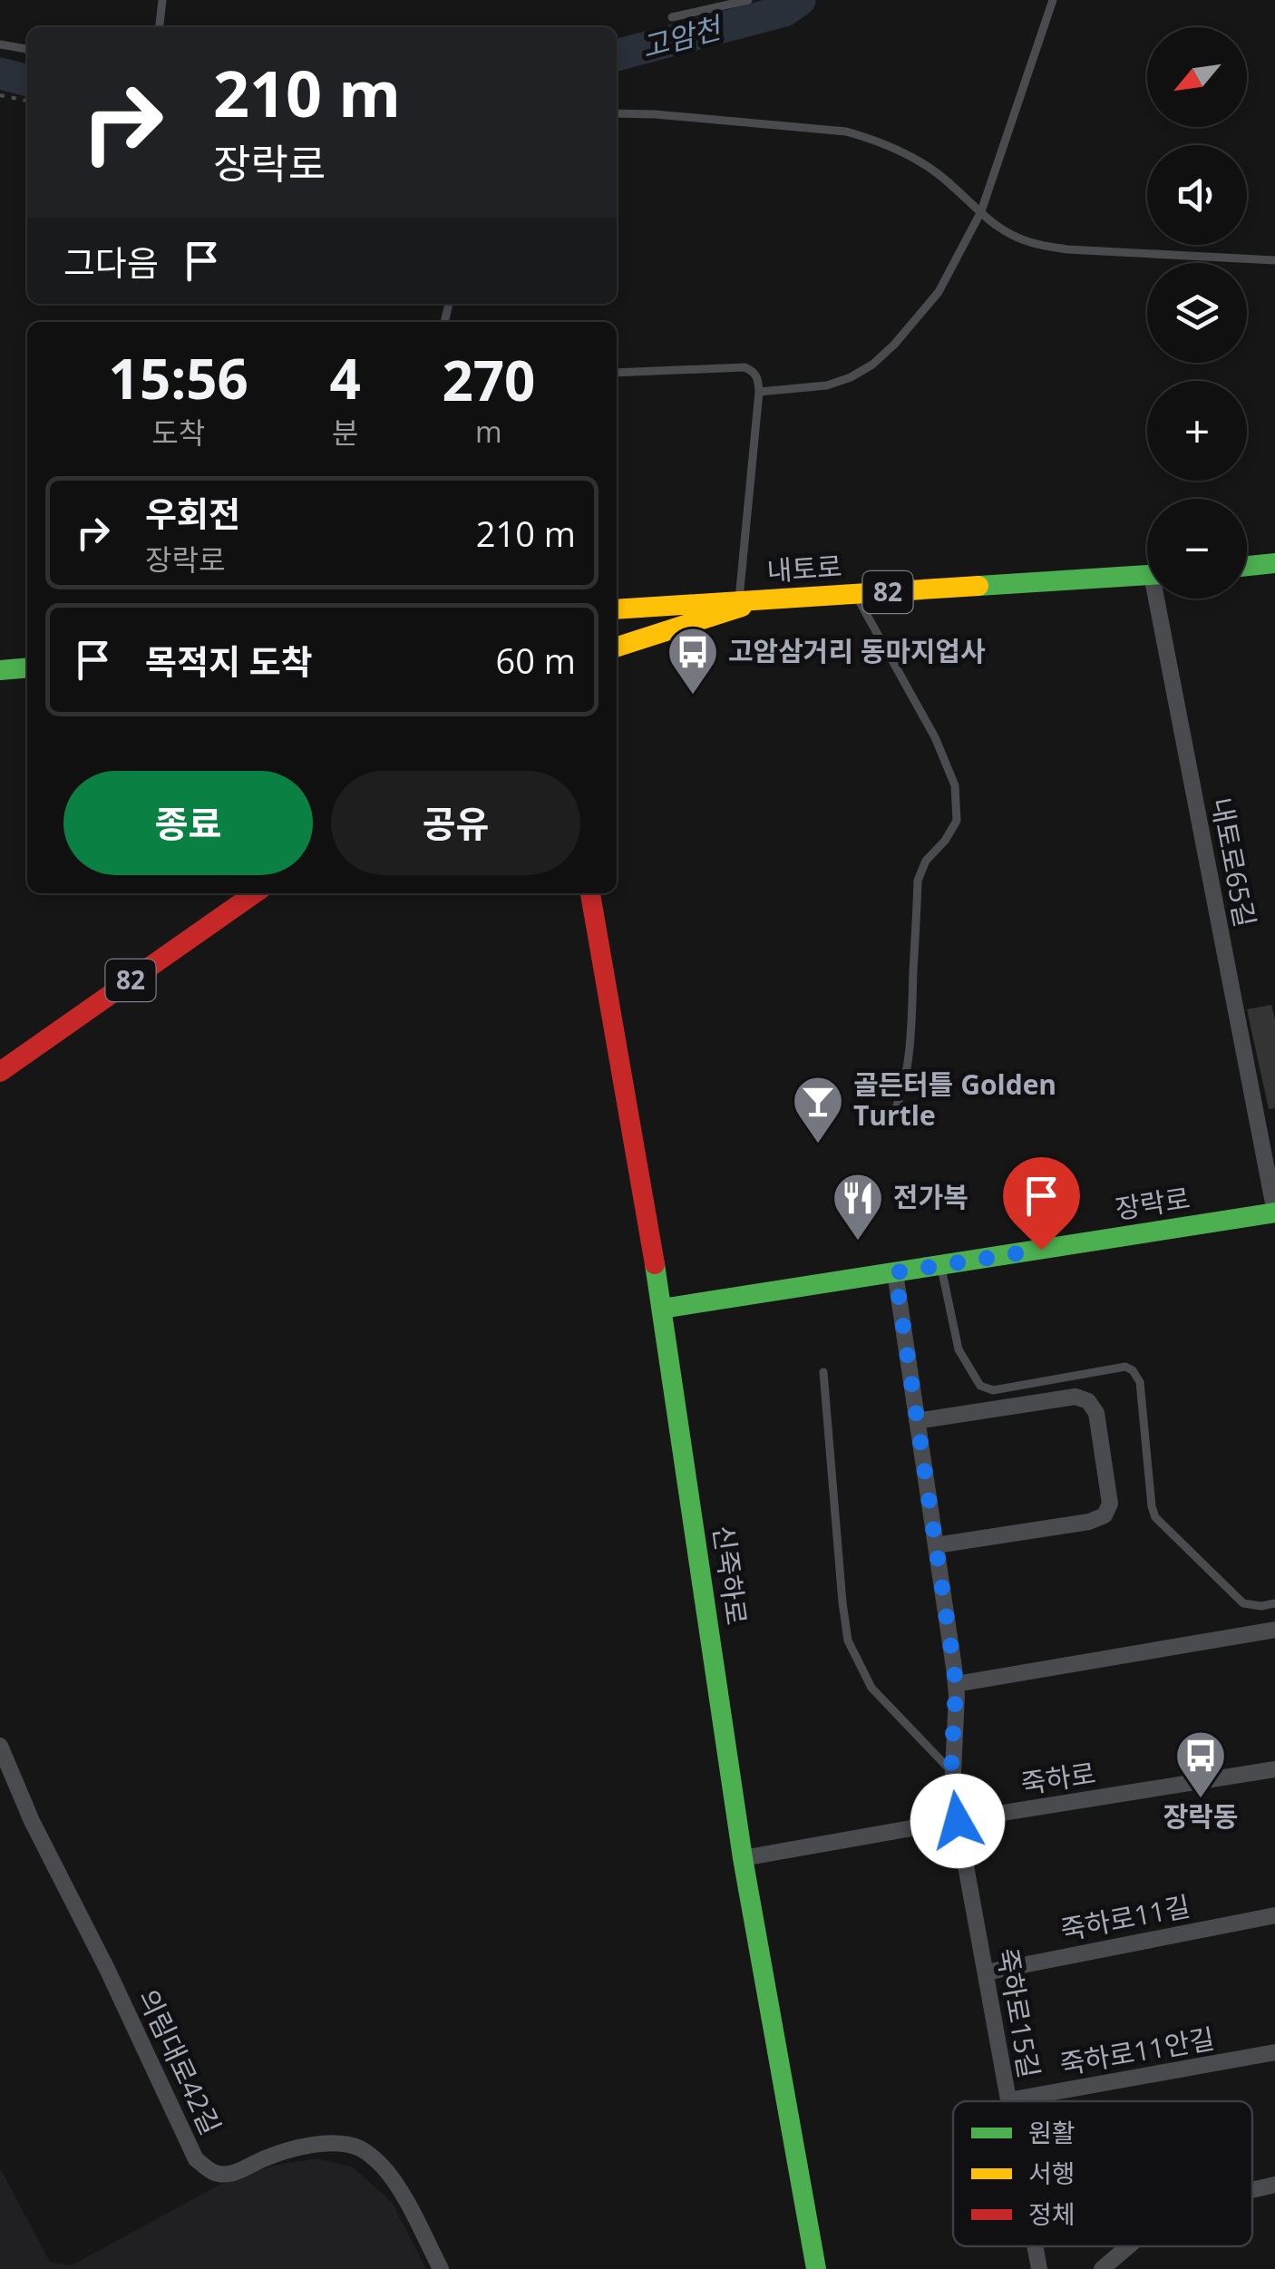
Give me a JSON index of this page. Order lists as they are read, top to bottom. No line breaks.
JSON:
{"streets":{"street":["내토로","82","내토로65길","장락로","신죽하로","죽하로","죽하로11길","죽하로15길","죽하로11안길","의림대로42길"]},"crossings":[["내토로65길","장락로"],["장락로","신죽하로"],["장락로","죽하로15길"],["신죽하로","죽하로"],["죽하로","죽하로15길"],["죽하로11길","죽하로15길"],["죽하로15길","죽하로11안길"]],"water":["고암천"],"places":{"bus stop":["고암삼거리 동마지업사","장락동"],"bar":["골든터틀 Golden Turtle"],"restaurant":["전가복"]},"legend":["원활","서행","정체"],"north":"bottom left","page":{"map_buttons":["+","−"],"turn":["210 m","장락로"],"then":"그다음","eta":["15:56","도착","4","분","270","m"],"list":[{"name":"우회전","note":"장락로","value":"210 m"},{"name":"목적지 도착","value":"60 m"}],"buttons":["종료","공유"]}}
